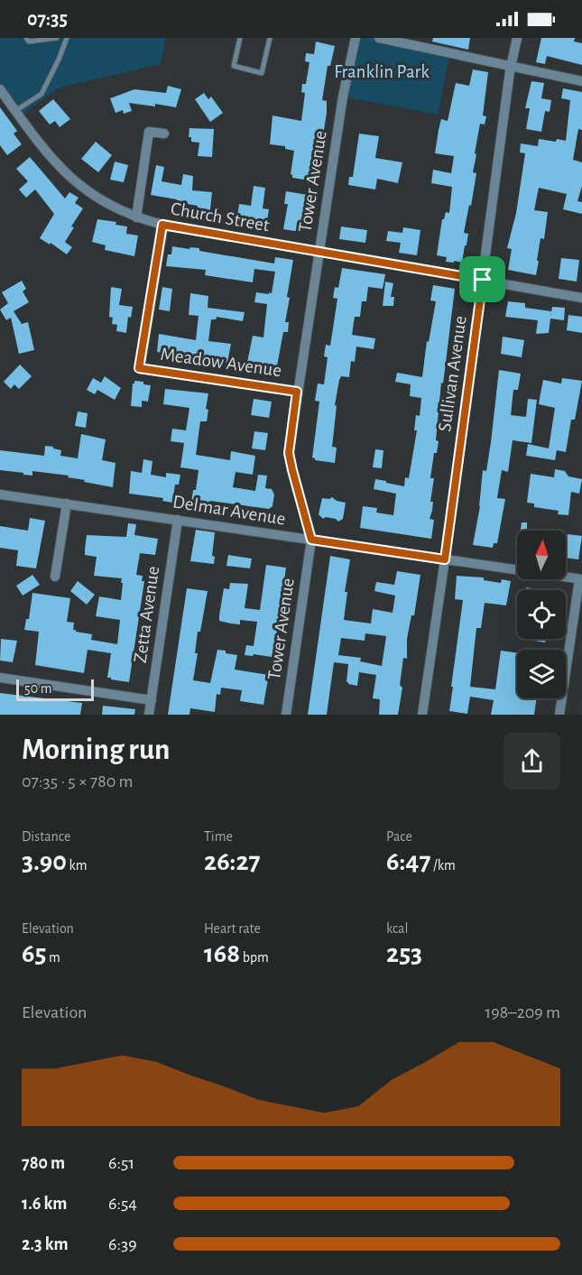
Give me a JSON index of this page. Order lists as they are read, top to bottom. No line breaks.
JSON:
{"streets":{"street":["Tower Avenue","Church Street","Meadow Avenue","Sullivan Avenue","Delmar Avenue","Zetta Avenue"]},"crossings":[["Tower Avenue","Church Street"],["Tower Avenue","Meadow Avenue"],["Tower Avenue","Delmar Avenue"],["Church Street","Meadow Avenue"],["Church Street","Sullivan Avenue"],["Sullivan Avenue","Delmar Avenue"],["Delmar Avenue","Zetta Avenue"]],"parks":["Franklin Park"],"scale_bar":"50 m","north":"top","page":{"status":"07:35","scale":"50 m","heading":["Morning run","07:35 · 5 × 780 m"],"stats":[["Distance","3.90 km"],["Time","26:27"],["Pace","6:47 /km"],["Elevation","65 m"],["Heart rate","168 bpm"],["kcal","253"]],"chart":["Elevation","198–209 m"],"list":[{"name":"780 m","note":"6:51"},{"name":"1.6 km","note":"6:54"},{"name":"2.3 km","note":"6:39"}]}}
